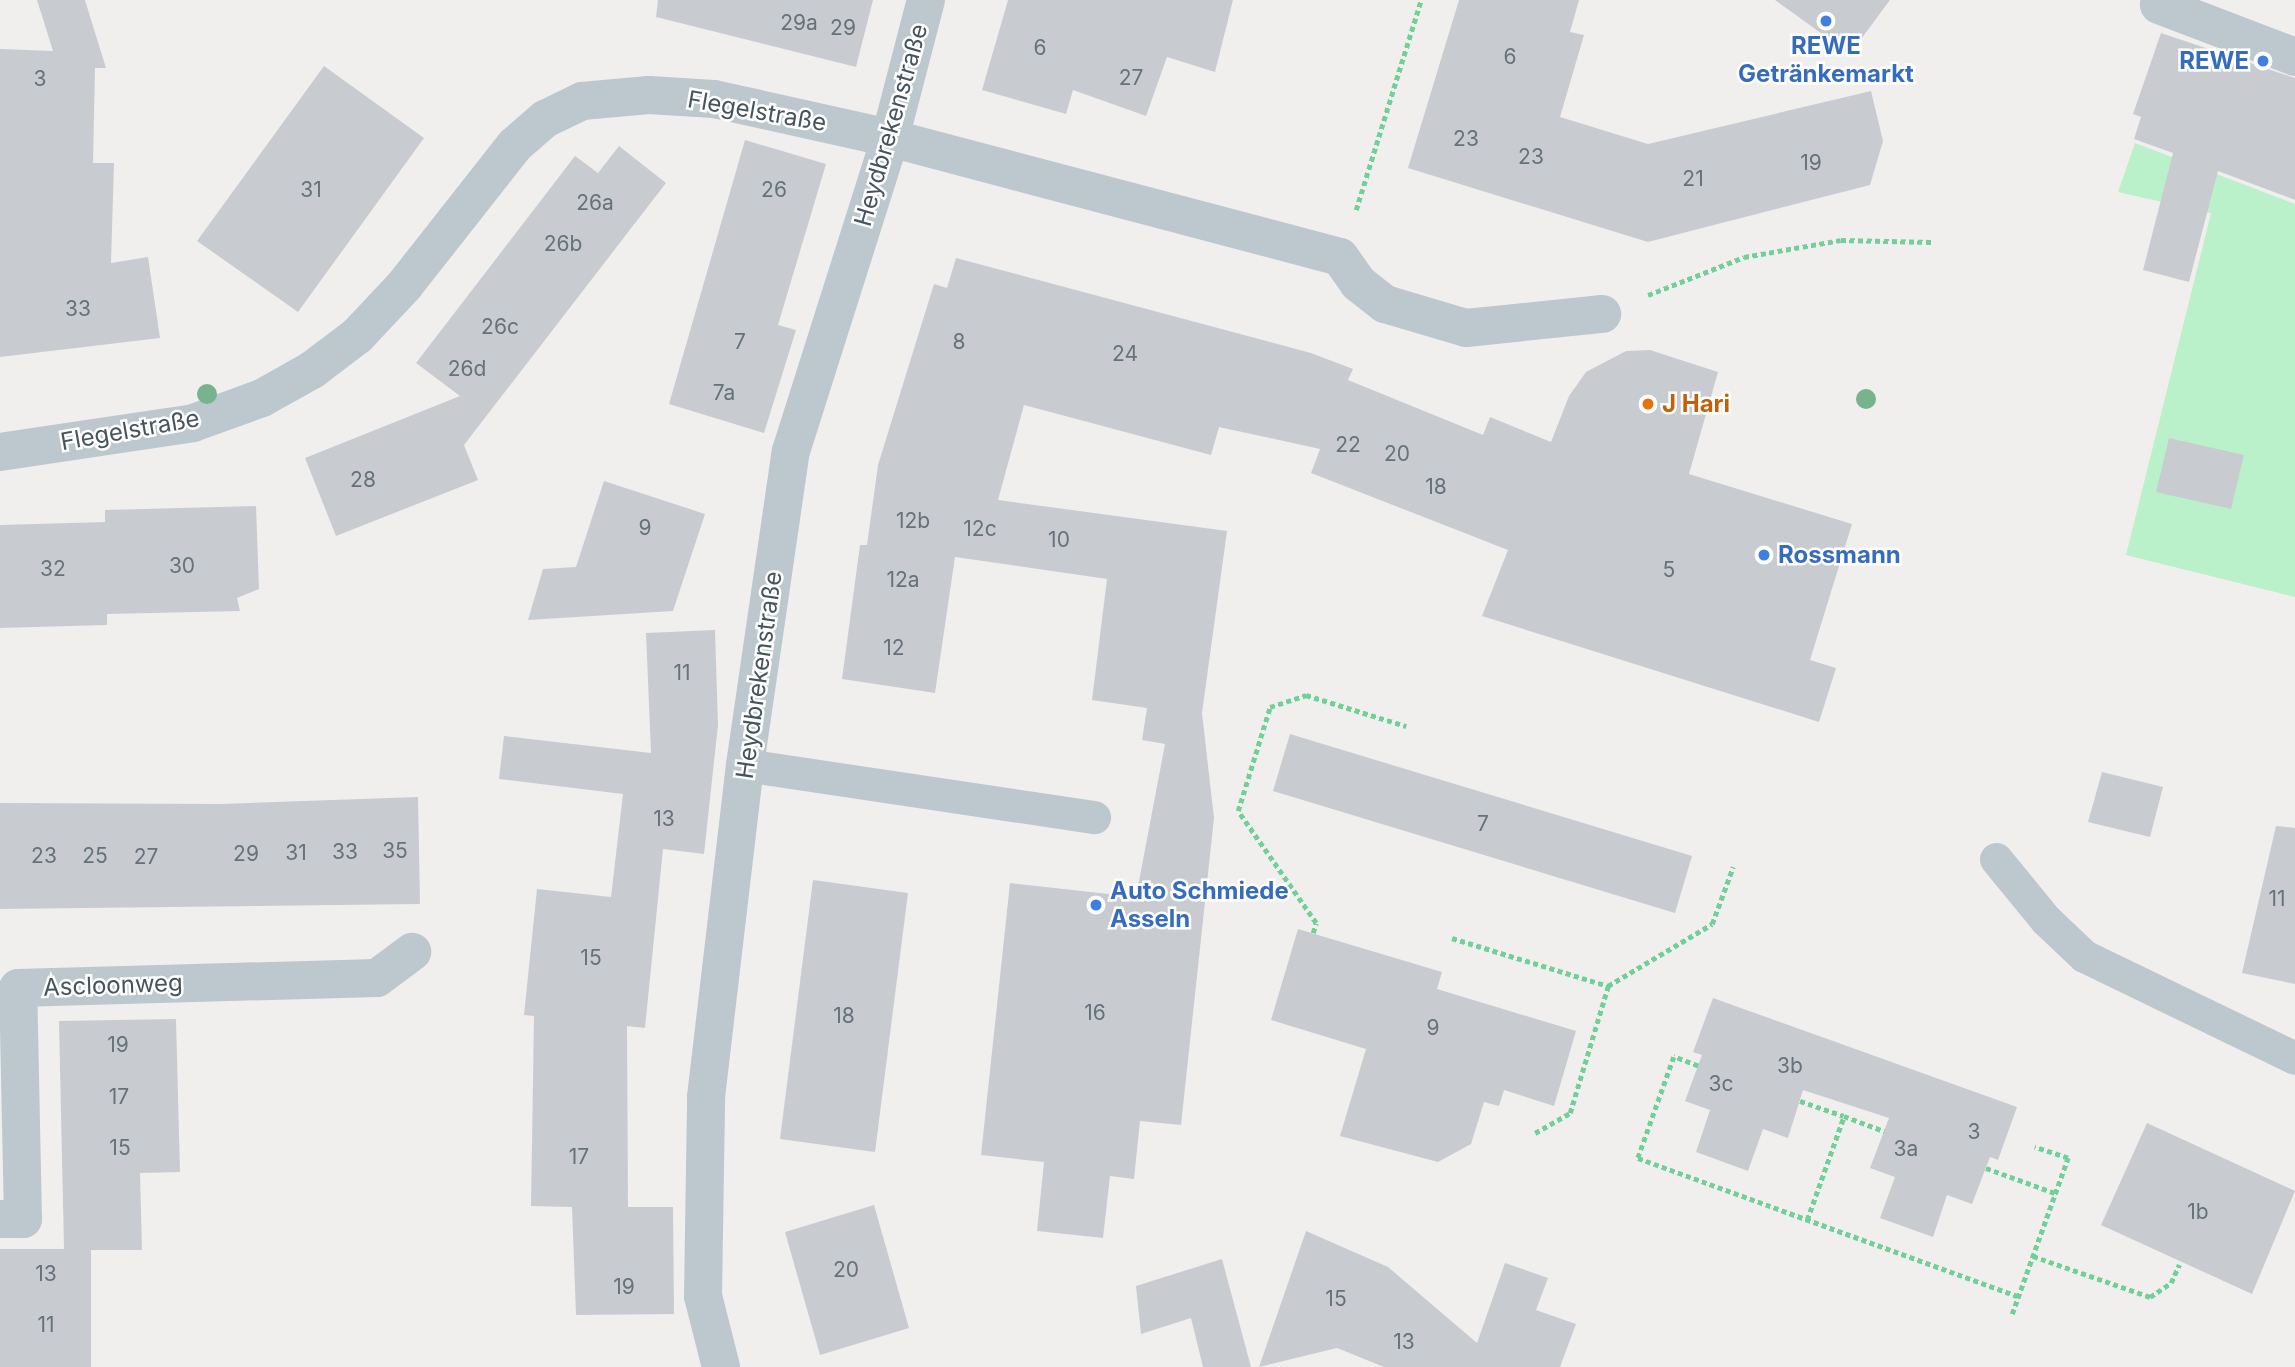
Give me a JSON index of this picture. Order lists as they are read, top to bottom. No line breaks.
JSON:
{"streets":{"street":["Flegelstraße","Heydbrekenstraße","Ascloonweg"]},"crossings":[["Flegelstraße","Heydbrekenstraße"]],"places":["REWE Getränkemarkt","REWE","J Hari","Rossmann","Auto Schmiede Asseln"],"house_numbers":["29a","29","6","6","27","3","23","23","19","21","31","26","26a","26b","33","26c","7","8","24","26d","7a","22","20","28","18","12b","9","12c","10","30","32","5","12a","12","11","13","7","35","33","31","29","23","25","27","11","15","16","18","9","19","3b","3c","17","3","15","3a","17","1b","20","13","19","15","11","13"]}
